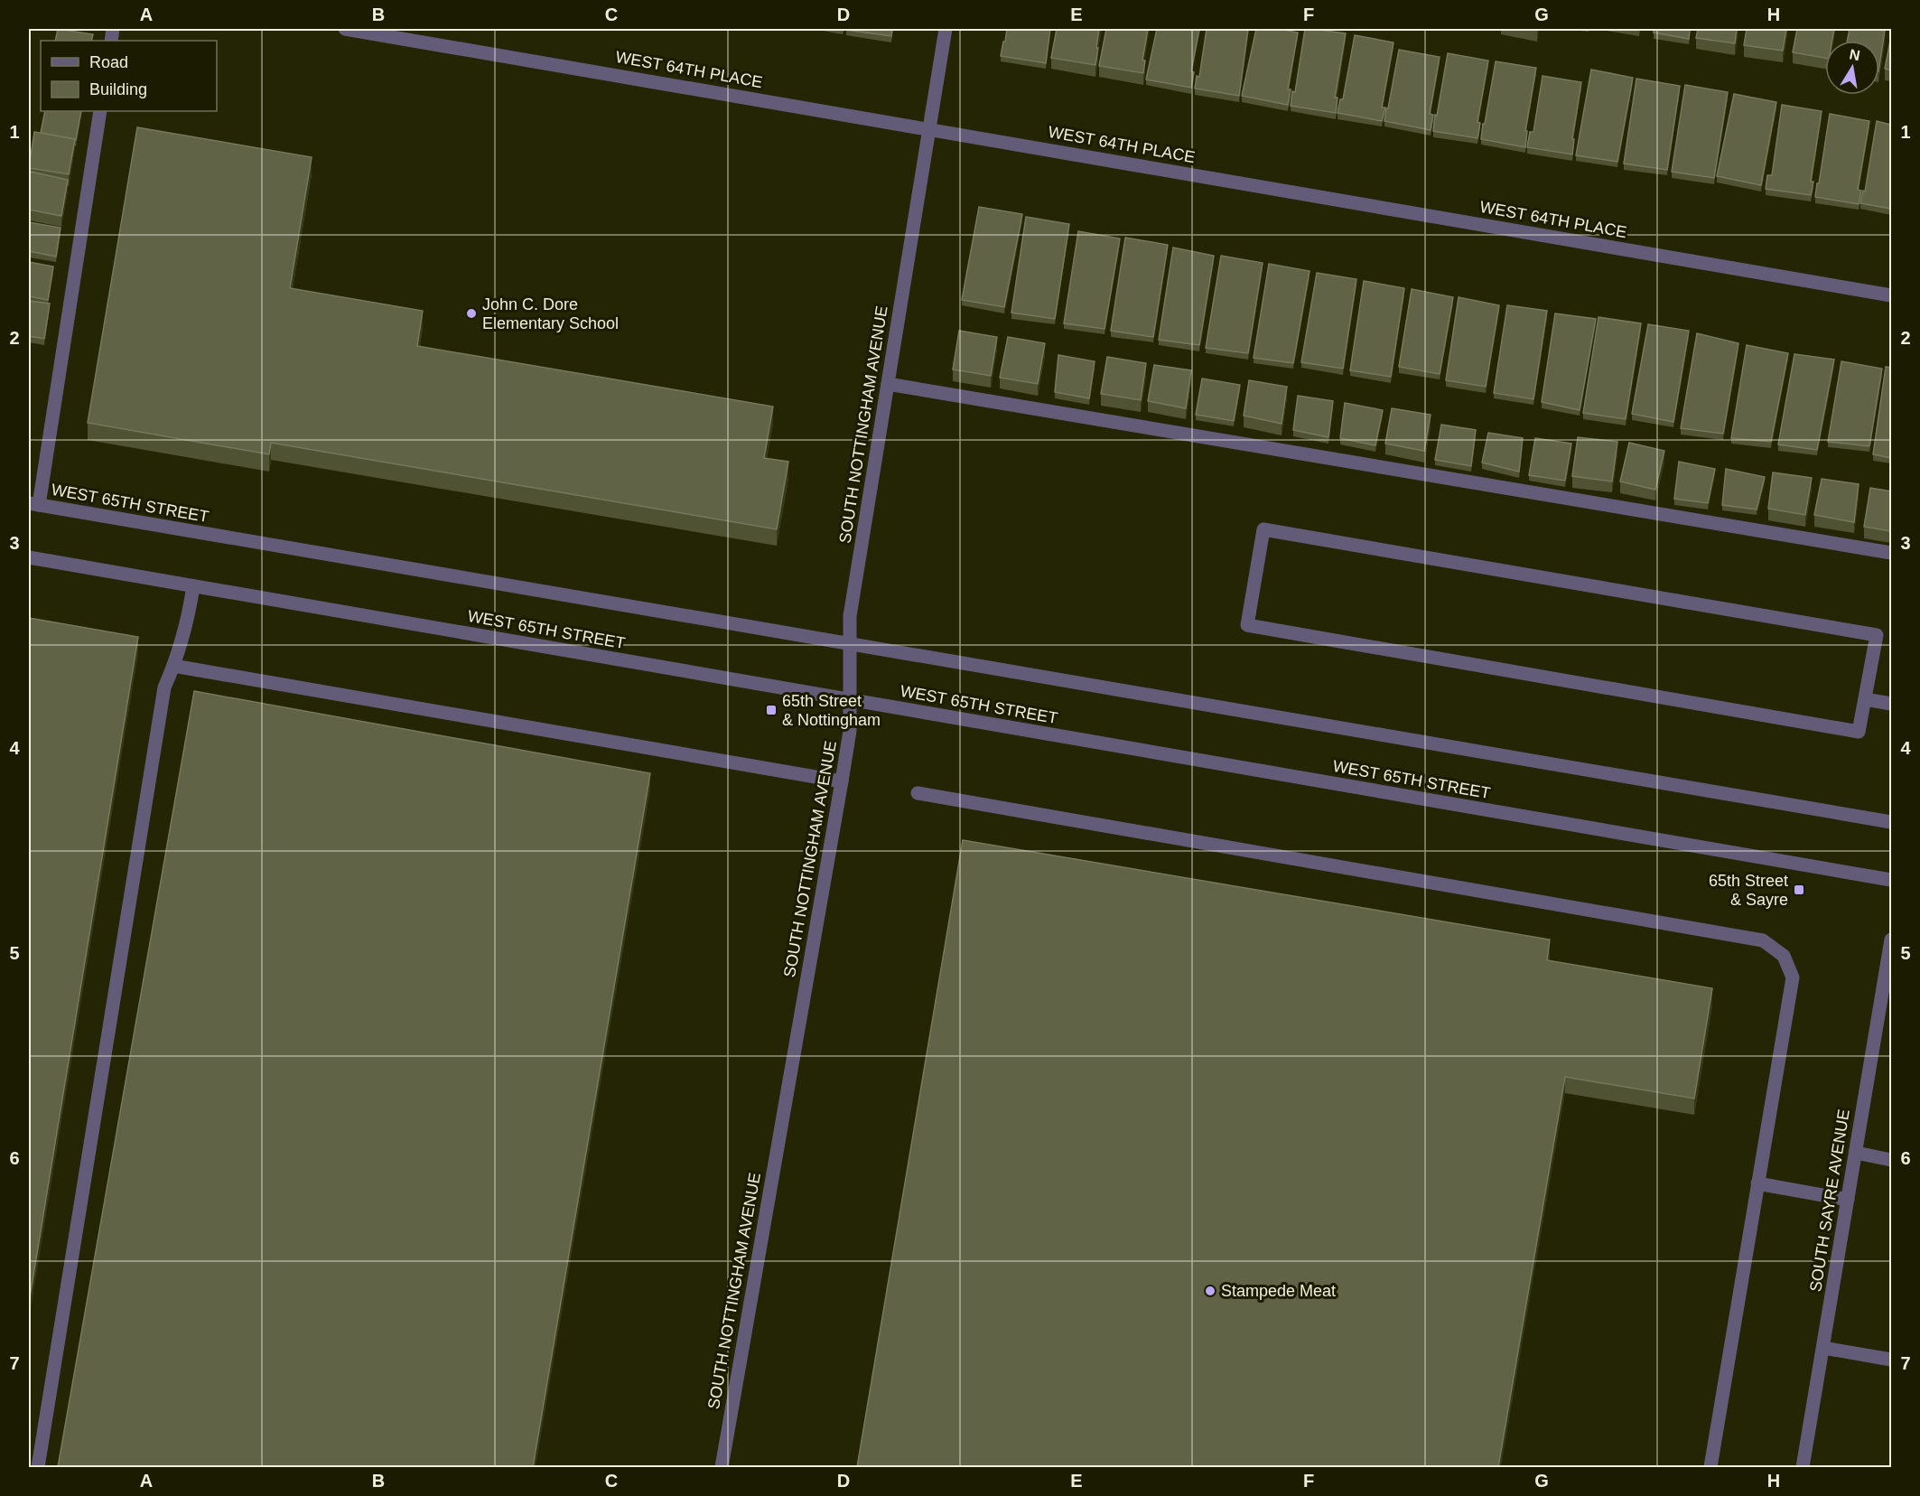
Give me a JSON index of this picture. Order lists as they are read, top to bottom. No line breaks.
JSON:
{"streets":{"street":["WEST 64TH PLACE","SOUTH NOTTINGHAM AVENUE","WEST 65TH STREET","SOUTH SAYRE AVENUE"]},"crossings":[["WEST 64TH PLACE","SOUTH NOTTINGHAM AVENUE"],["SOUTH NOTTINGHAM AVENUE","WEST 65TH STREET"]],"places":{"other":["John C. Dore Elementary School","Stampede Meat"],"transit":["65th Street & Nottingham","65th Street & Sayre"]},"legend":["Road","Building"],"north":"top","grid":{"columns":["A","B","C","D","E","F","G","H"],"rows":["1","2","3","4","5","6","7"]}}
